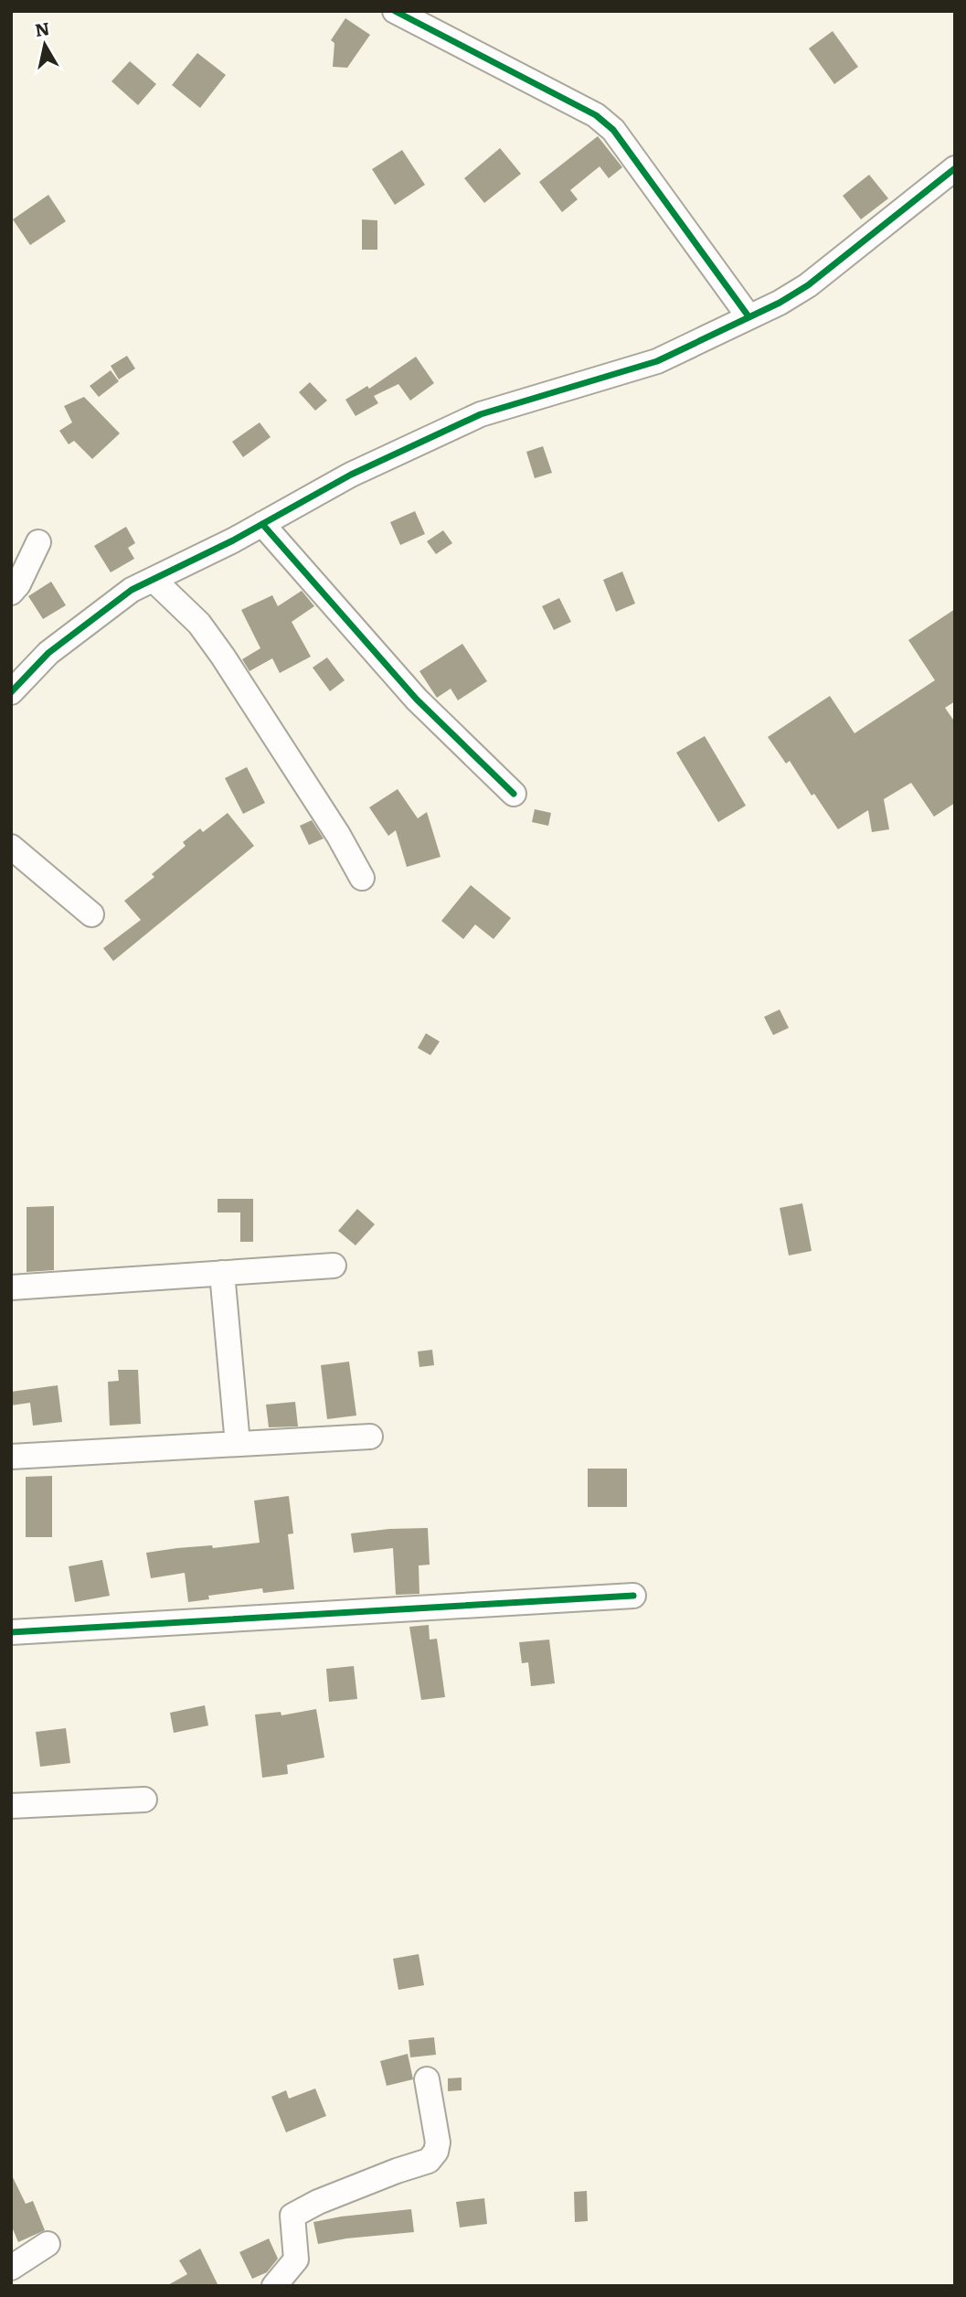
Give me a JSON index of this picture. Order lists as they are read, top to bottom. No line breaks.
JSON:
{"north":"top"}
